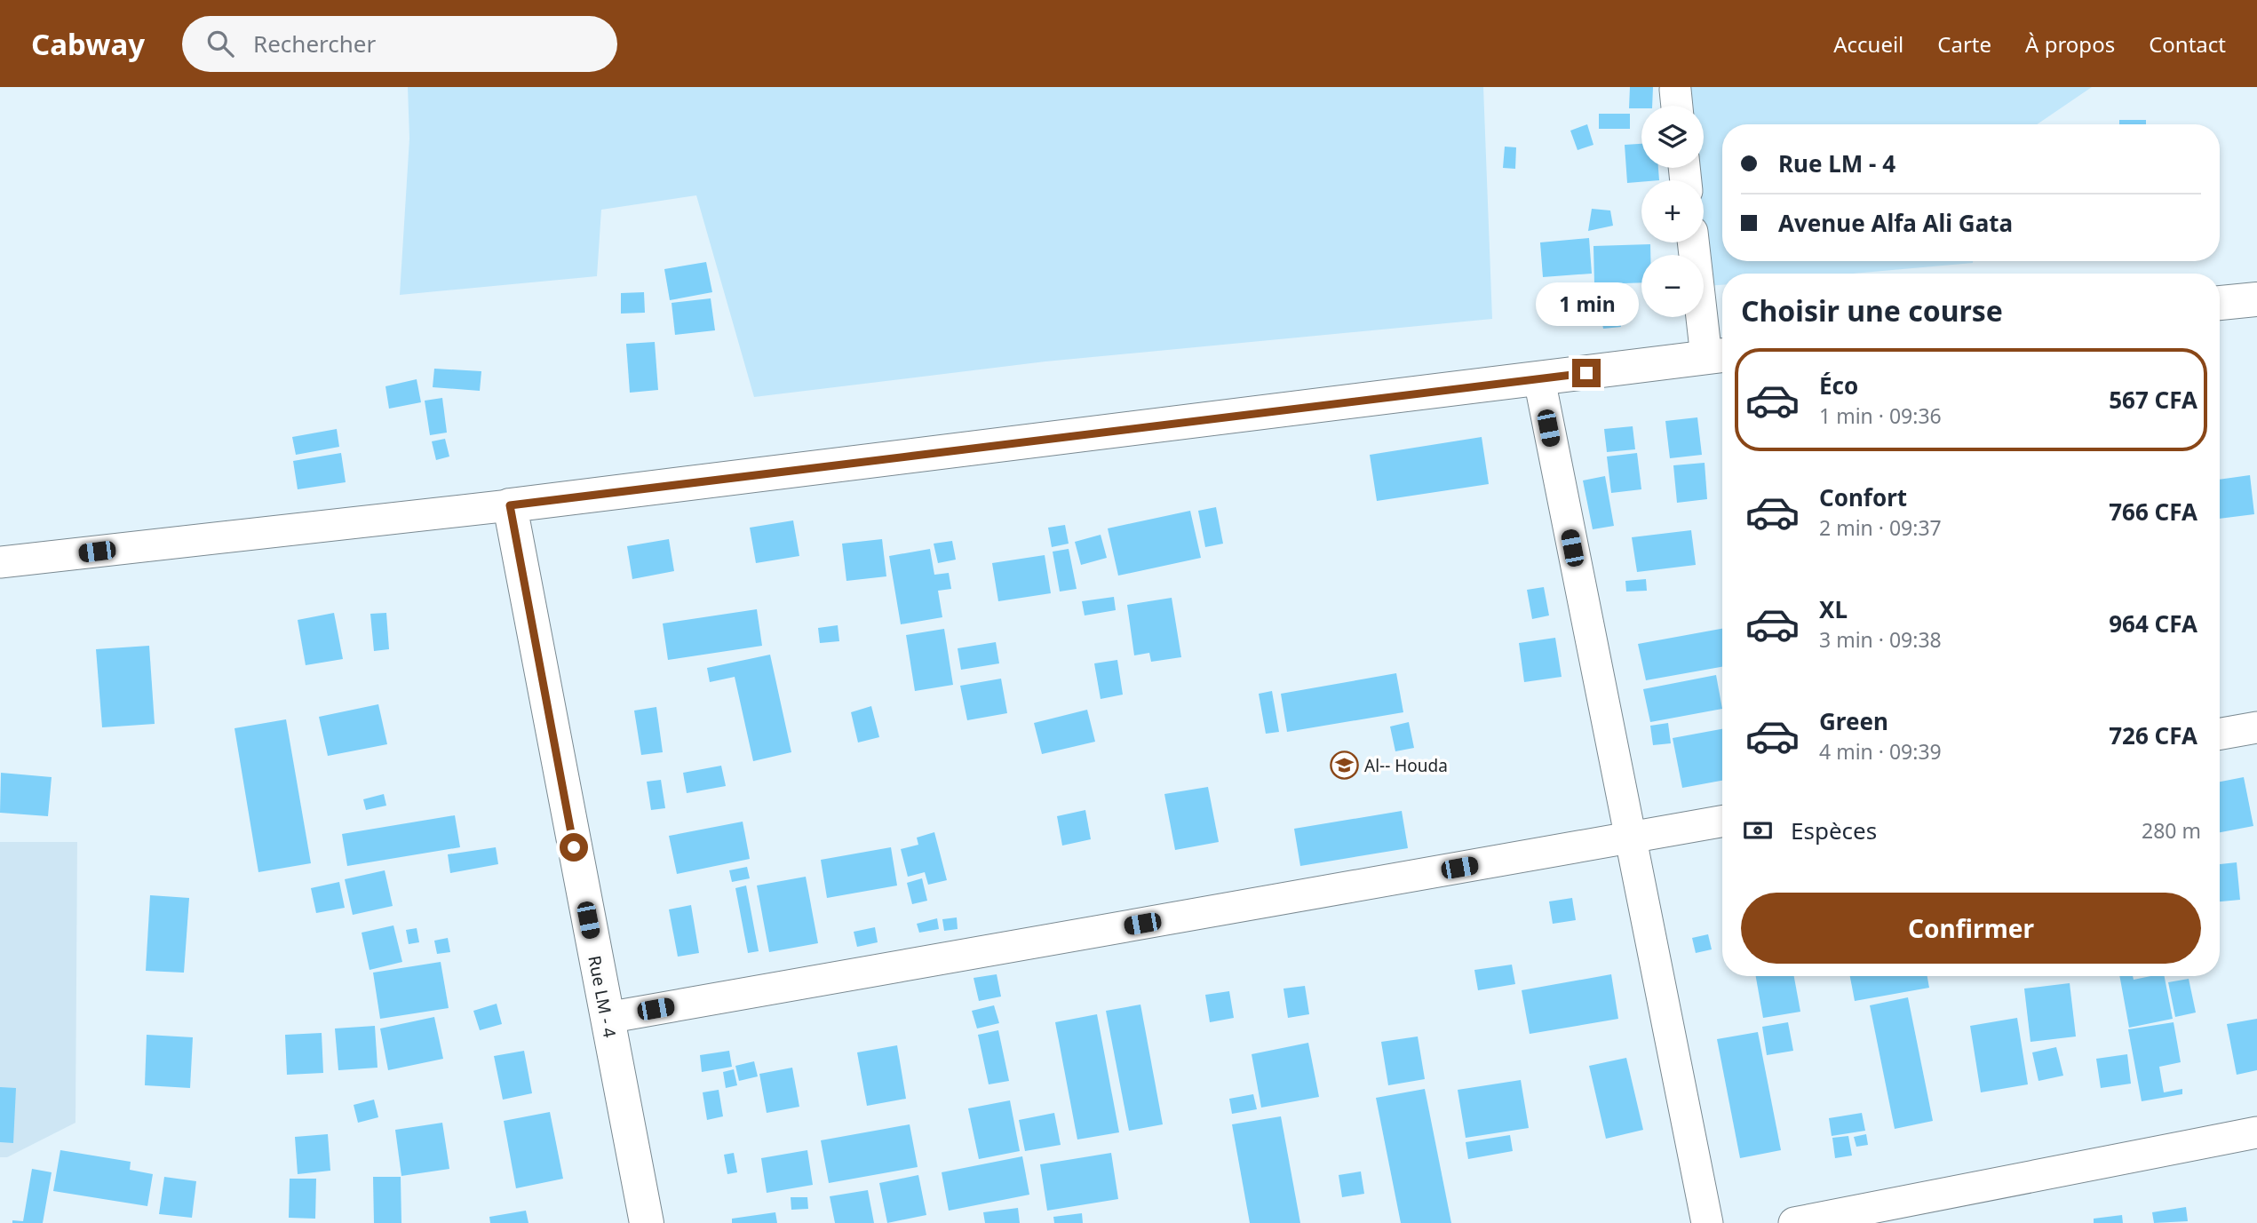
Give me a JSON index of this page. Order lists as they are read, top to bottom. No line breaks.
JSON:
{"streets":{"street":["Rue LM - 4"]},"places":{"school or university":["Al-- Houda"]},"page":{"header":"Cabway","search":"Rechercher","nav":["Accueil","Carte","À propos","Contact"],"map_buttons":["+","−"],"banner":["Rue LM - 4","Avenue Alfa Ali Gata"],"heading":"Choisir une course","bubble":"1 min","list":[{"name":"Éco","note":"1 min · 09:36","value":"567 CFA"},{"name":"Confort","note":"2 min · 09:37","value":"766 CFA"},{"name":"XL","note":"3 min · 09:38","value":"964 CFA"},{"name":"Green","note":"4 min · 09:39","value":"726 CFA"}],"pay":["Espèces","280 m"],"buttons":"Confirmer"}}
